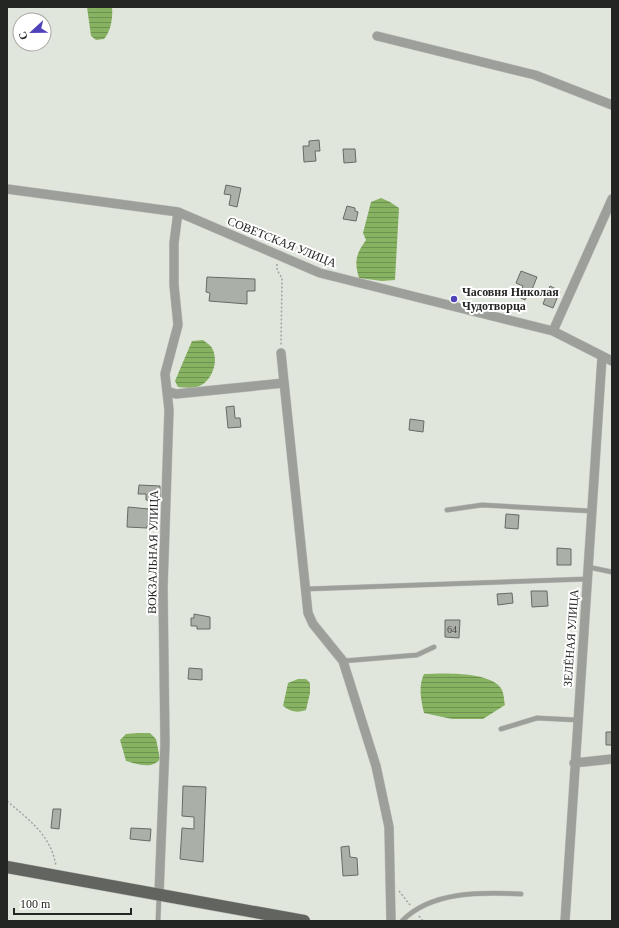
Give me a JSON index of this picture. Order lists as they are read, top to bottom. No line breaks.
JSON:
{"streets":{"street":["СОВЕТСКАЯ УЛИЦА","ВОКЗАЛЬНАЯ УЛИЦА","ЗЕЛЁНАЯ УЛИЦА"]},"crossings":[["СОВЕТСКАЯ УЛИЦА","ВОКЗАЛЬНАЯ УЛИЦА"],["СОВЕТСКАЯ УЛИЦА","ЗЕЛЁНАЯ УЛИЦА"]],"places":["Часовня Николая Чудотворца"],"house_numbers":["64"],"scale_bar":"100 m","north":"left"}
